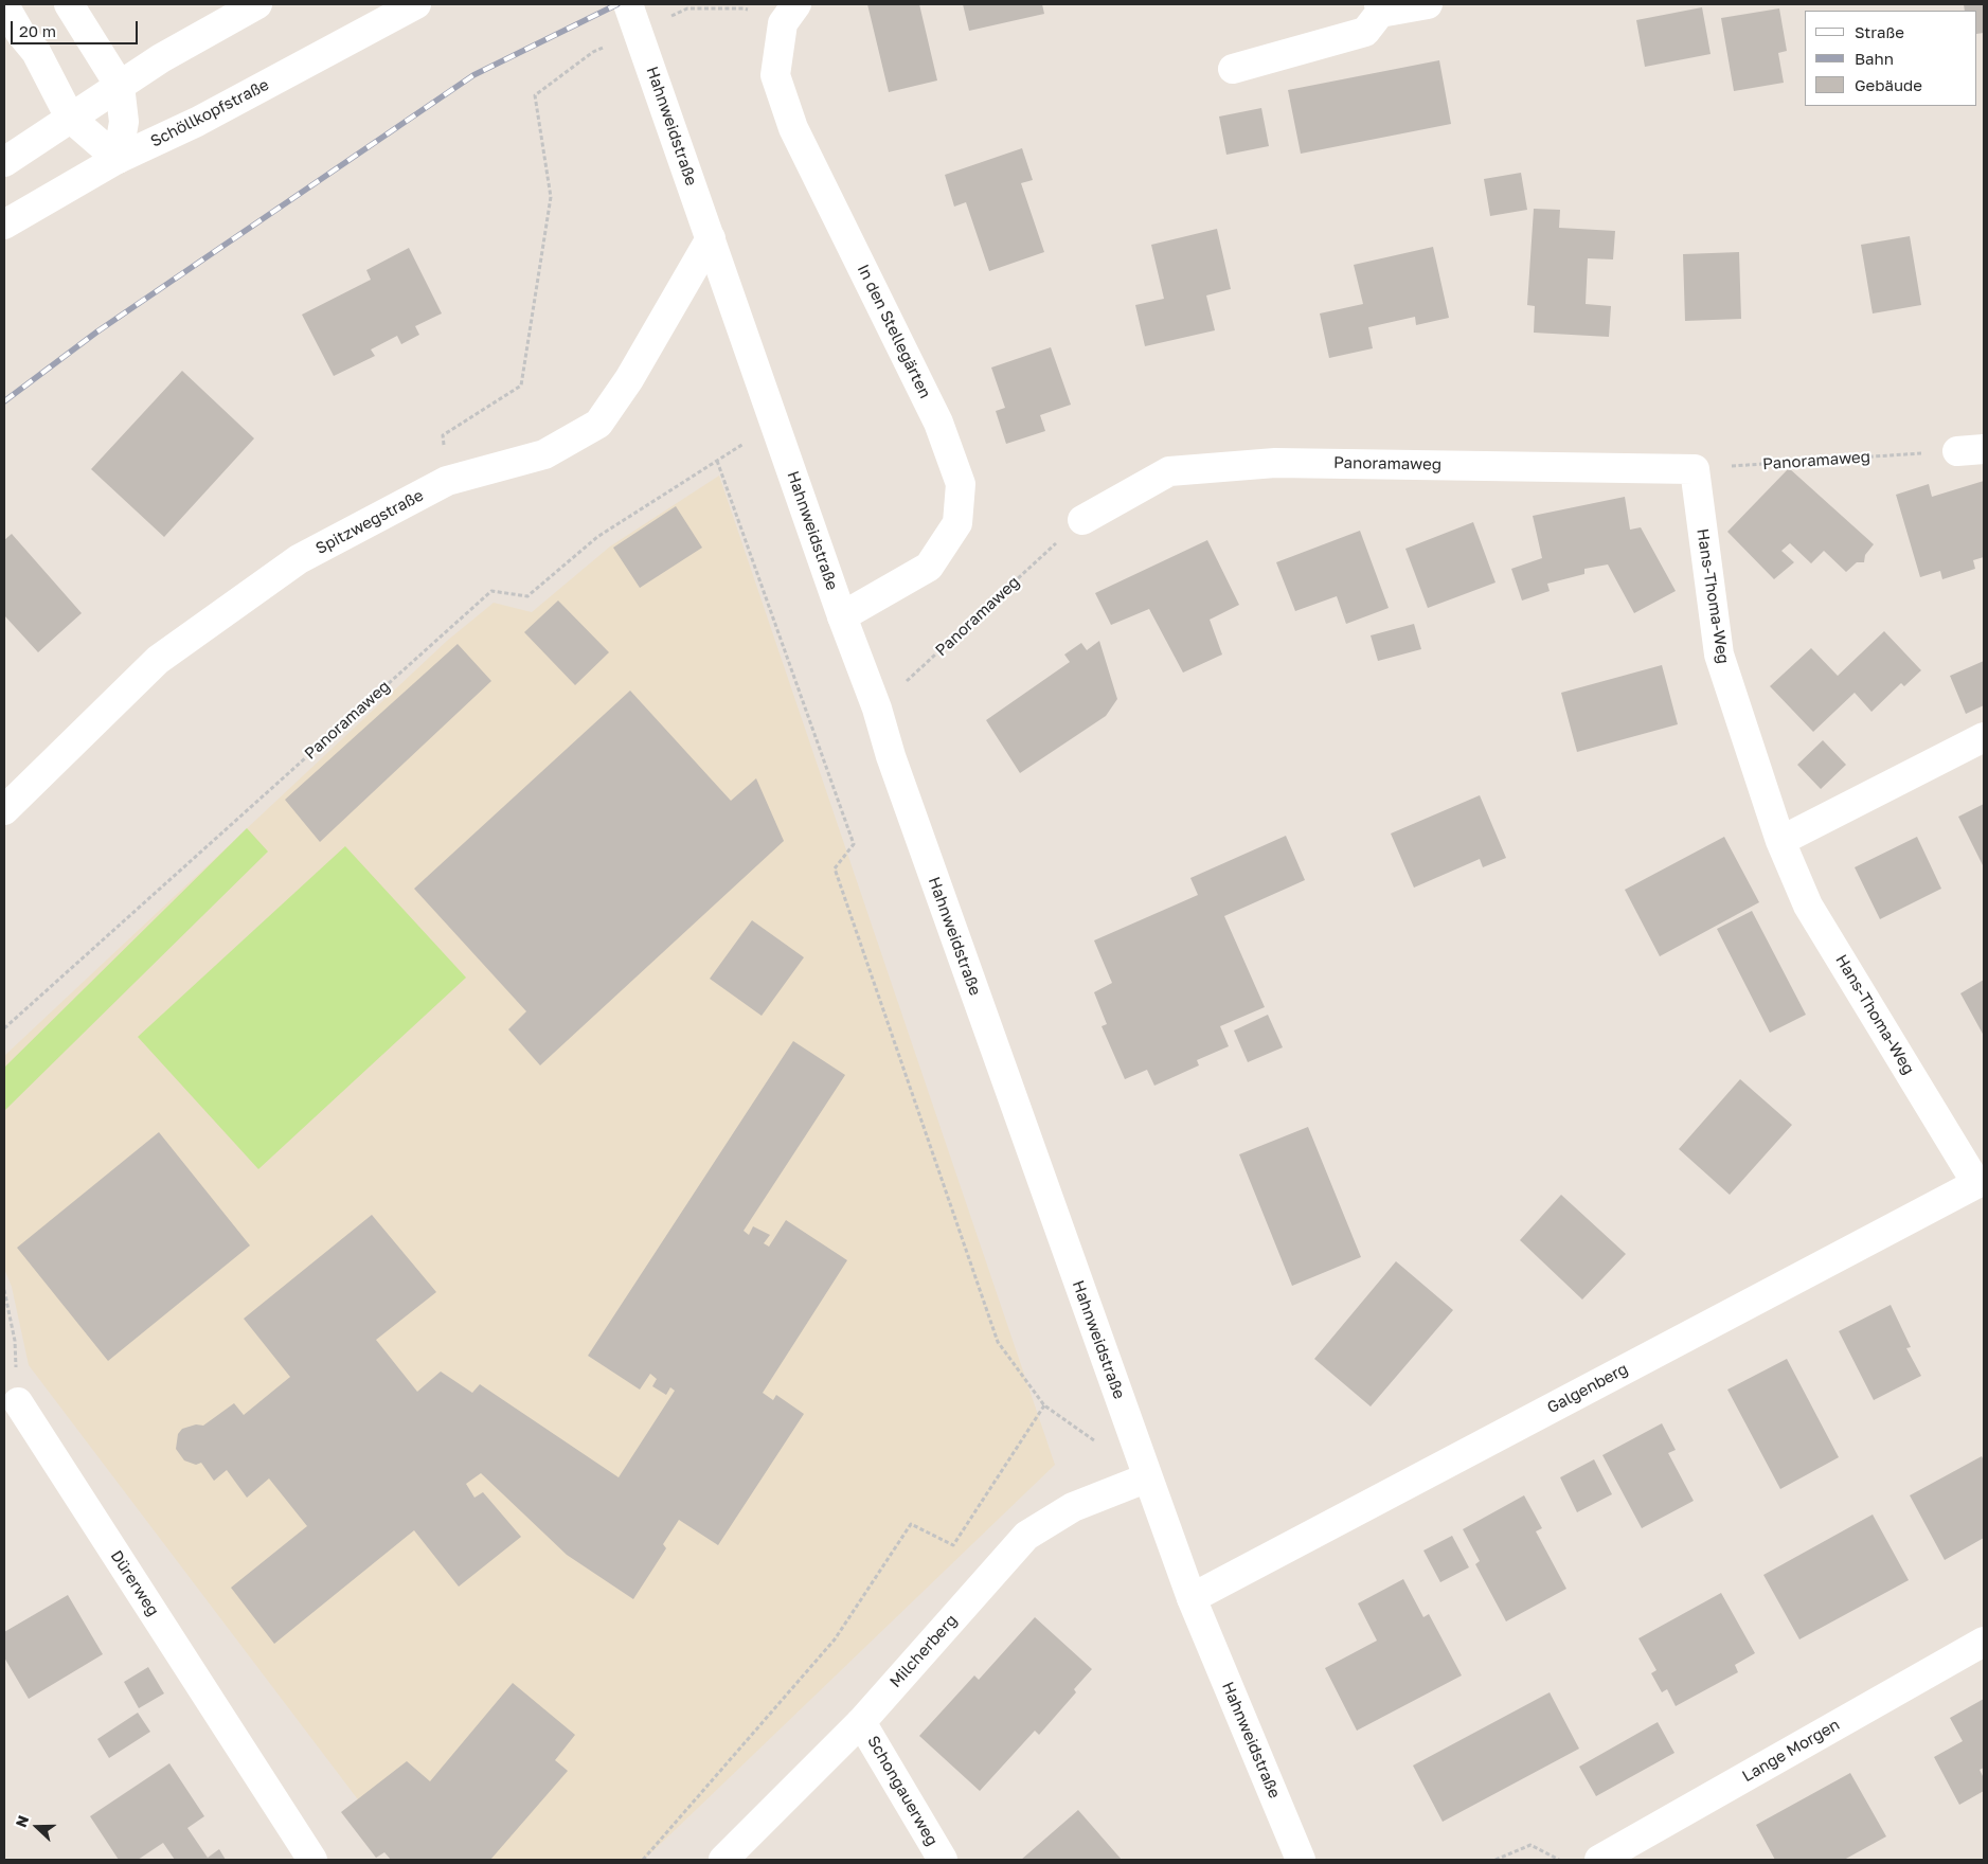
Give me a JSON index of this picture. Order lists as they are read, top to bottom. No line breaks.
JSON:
{"streets":{"street":["Schöllkopfstraße","Hahnweidstraße","In den Stellegärten","Panoramaweg","Spitzwegstraße","Hans-Thoma-Weg","Galgenberg","Dürerweg","Milcherberg","Lange Morgen","Schongauerweg"]},"crossings":[["Hahnweidstraße","In den Stellegärten"],["Hahnweidstraße","Panoramaweg"],["Hahnweidstraße","Spitzwegstraße"],["Hahnweidstraße","Galgenberg"],["Hahnweidstraße","Milcherberg"],["Panoramaweg","Hans-Thoma-Weg"],["Hans-Thoma-Weg","Galgenberg"],["Milcherberg","Schongauerweg"]],"legend":["Straße","Bahn","Gebäude"],"scale_bar":"20 m","north":"left"}
